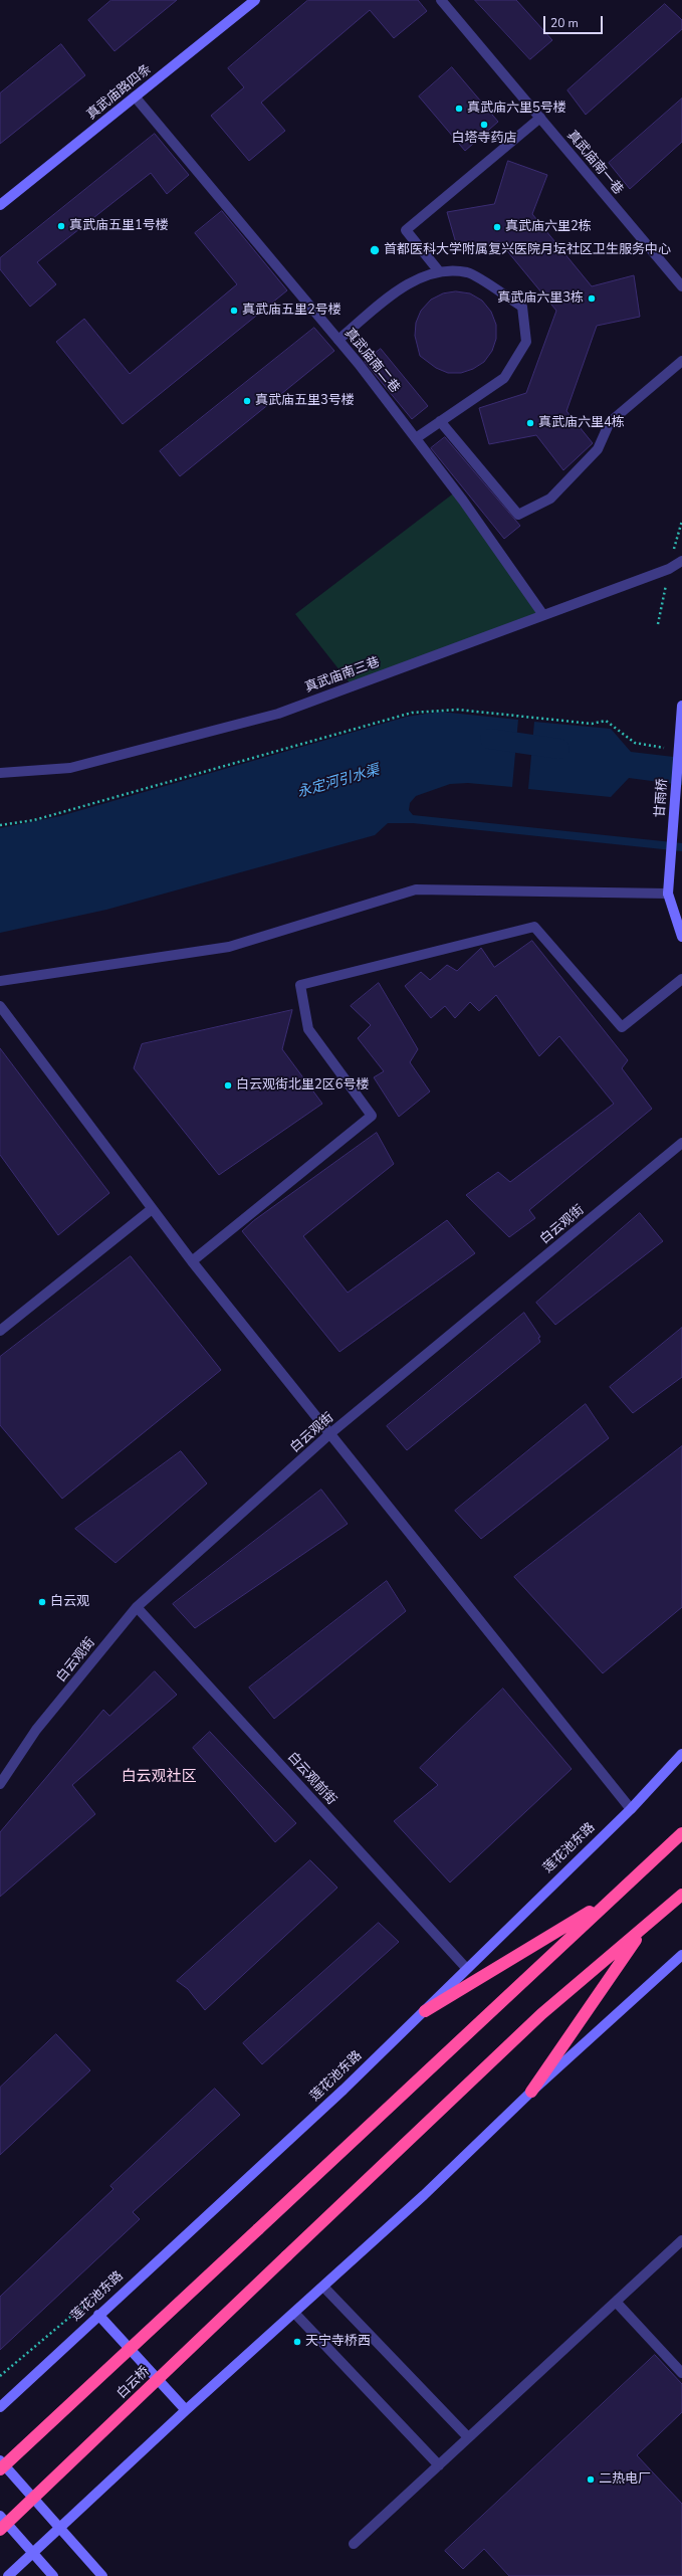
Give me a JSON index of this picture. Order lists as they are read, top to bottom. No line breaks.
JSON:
{"streets":{"highway":["白云桥"],"street":["真武庙路四条","真武庙南一巷","真武庙南二巷","真武庙南三巷","甘雨桥","白云观街","白云观前街","莲花池东路"]},"crossings":[["真武庙路四条","真武庙南二巷"],["真武庙南二巷","真武庙南三巷"],["白云观街","白云观前街"],["白云观前街","莲花池东路"]],"districts":["白云观社区"],"water":["永定河引水渠"],"places":["真武庙六里5号楼","白塔寺药店","真武庙五里1号楼","真武庙六里2栋","首都医科大学附属复兴医院月坛社区卫生服务中心","真武庙六里3栋","真武庙五里2号楼","真武庙五里3号楼","真武庙六里4栋","白云观街北里2区6号楼","白云观","天宁寺桥西","二热电厂"],"scale_bar":"20 m"}
